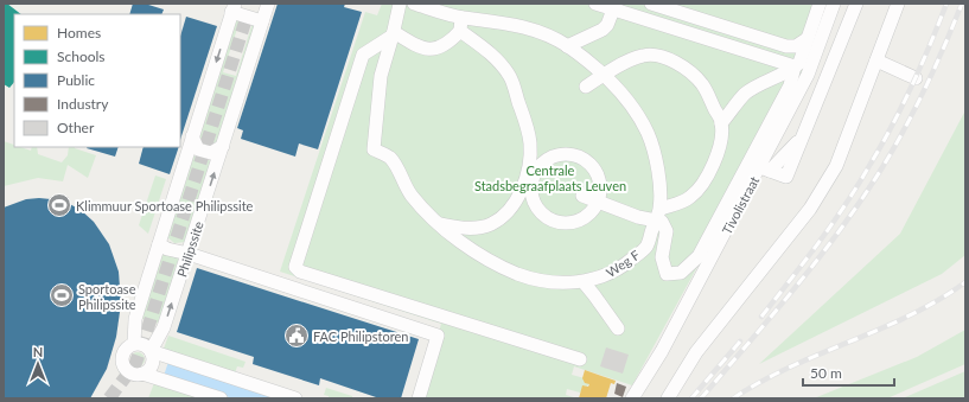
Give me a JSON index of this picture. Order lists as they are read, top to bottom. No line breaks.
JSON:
{"streets":{"street":["Tivolistraat","Philipssite","Weg F"]},"parks":["Centrale Stadsbegraafplaats Leuven"],"places":{"sports":["Klimmuur Sportoase Philipssite","Sportoase Philipssite"],"public building":["FAC Philipstoren"]},"legend":["Homes","Schools","Public","Industry","Other"],"scale_bar":"50 m","north":"top"}
